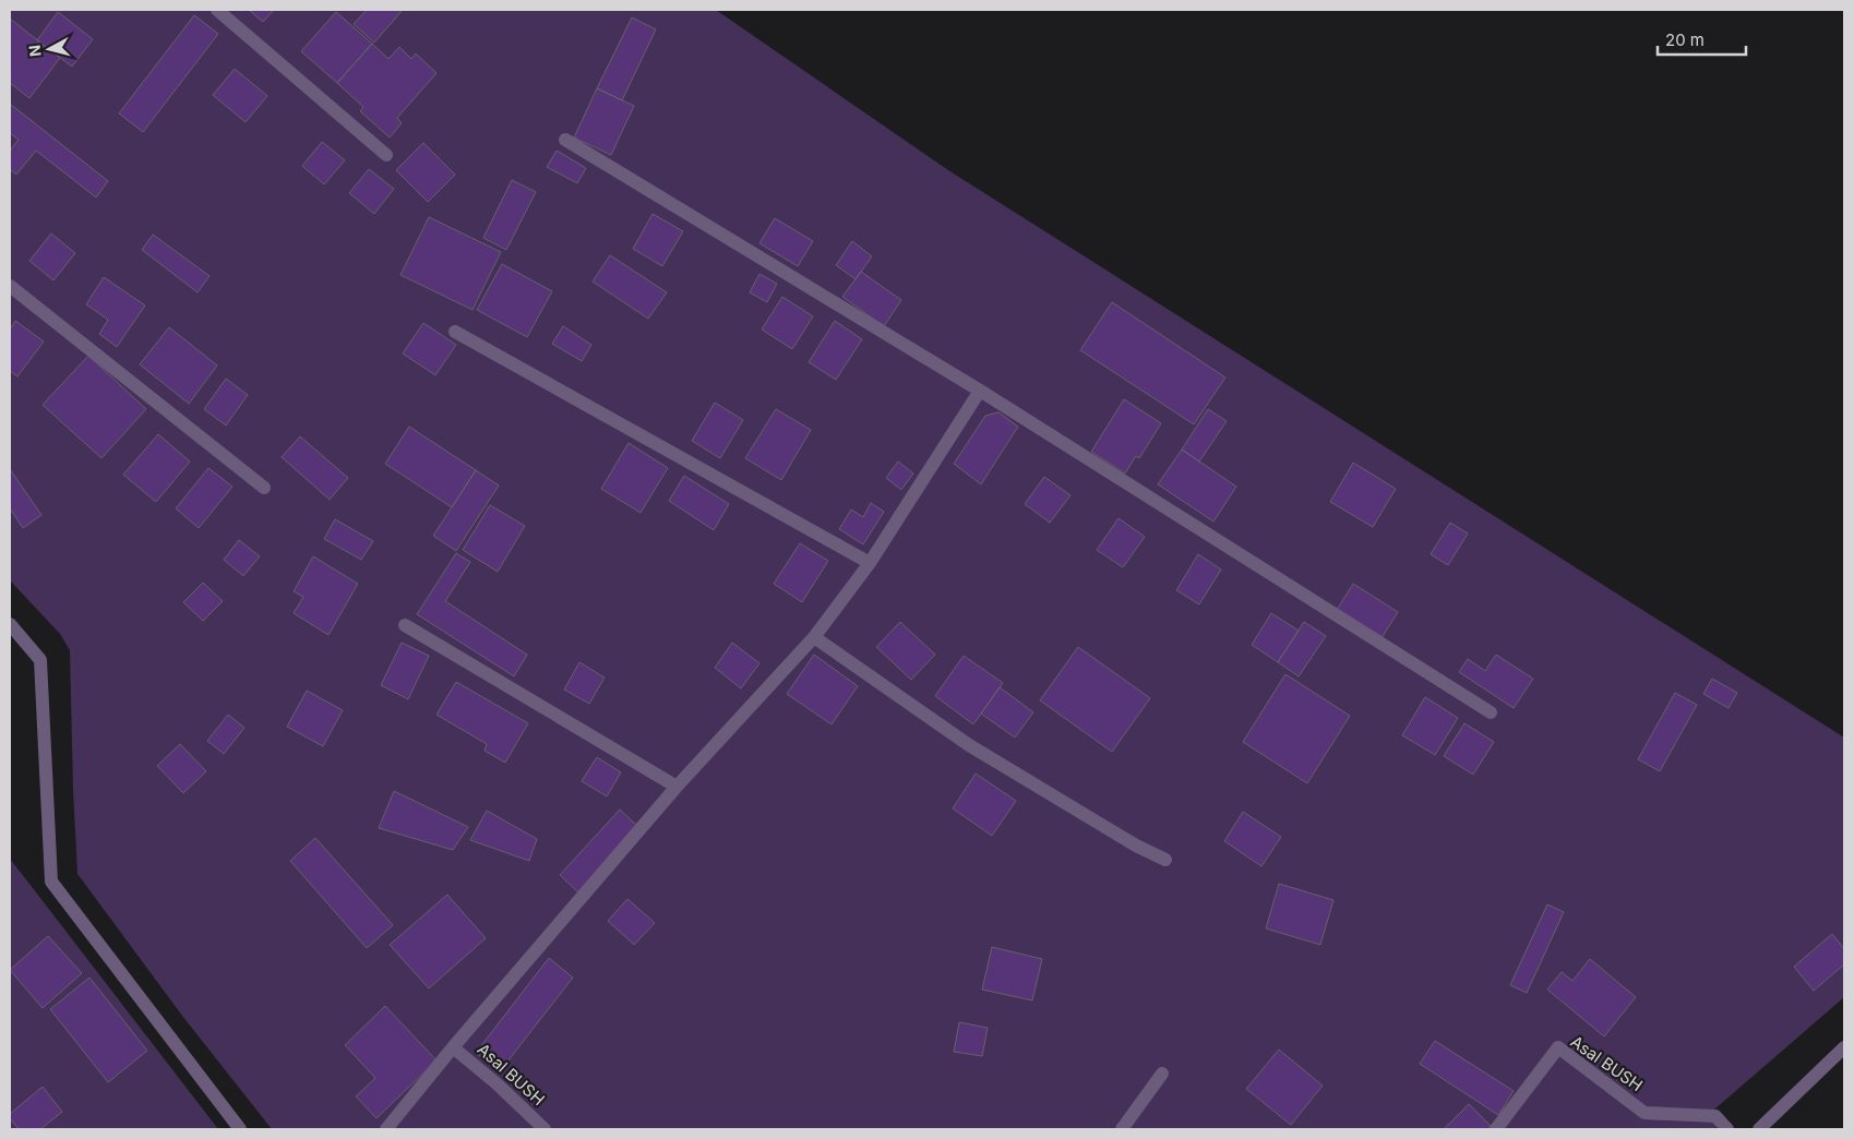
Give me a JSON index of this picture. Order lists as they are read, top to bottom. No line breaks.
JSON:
{"streets":{"street":["Asal BUSH"]},"scale_bar":"20 m","north":"left"}
